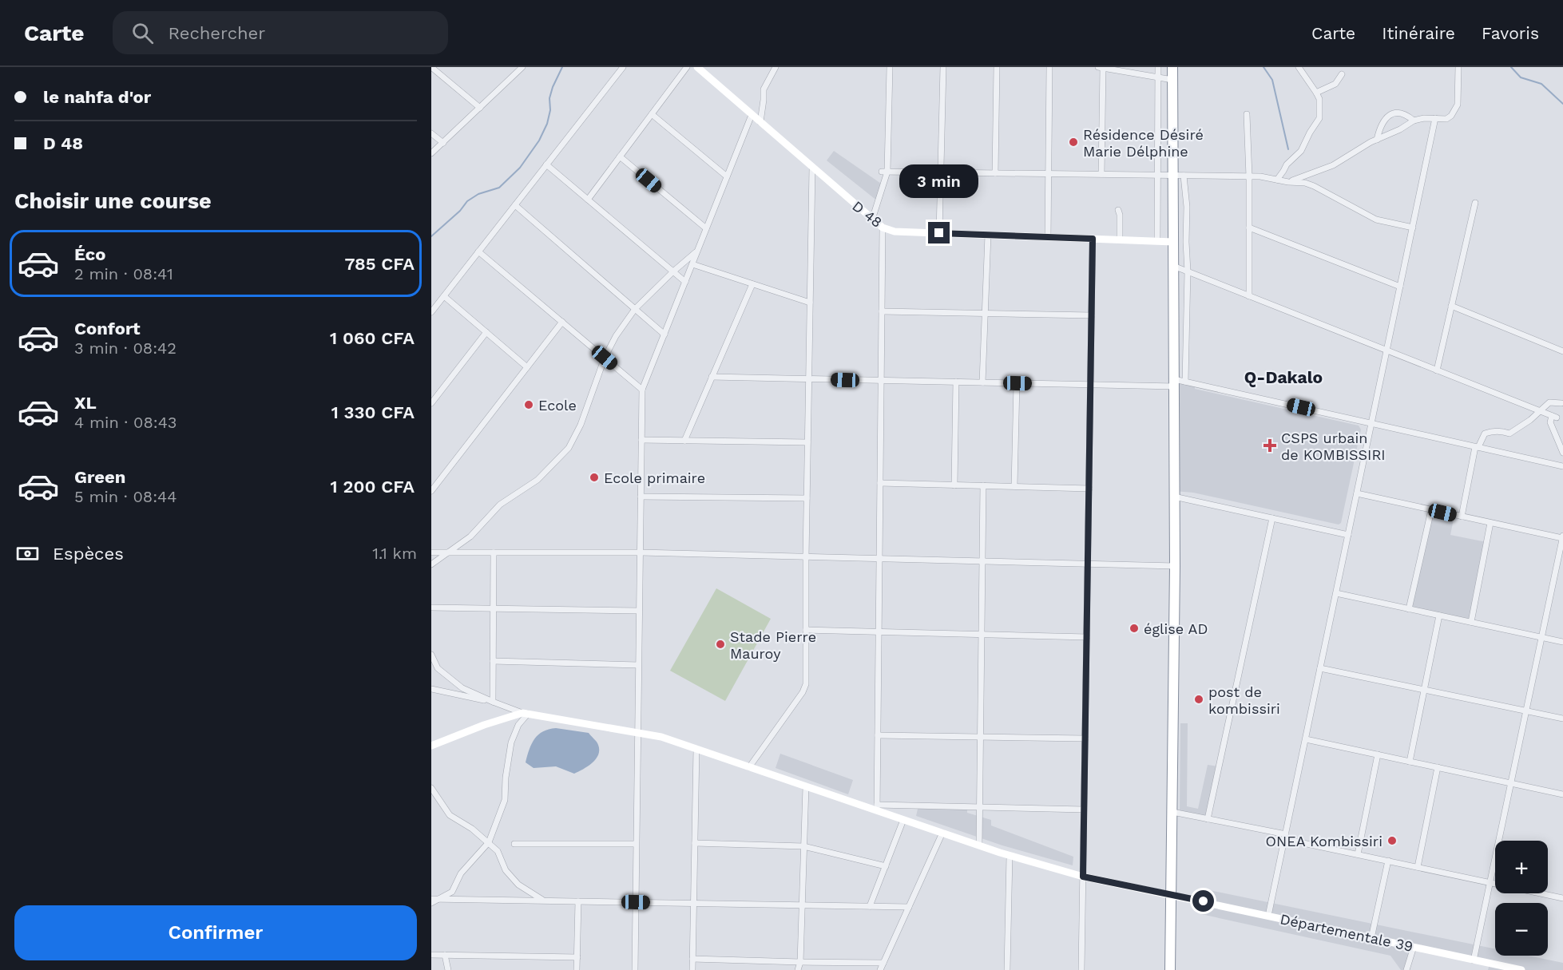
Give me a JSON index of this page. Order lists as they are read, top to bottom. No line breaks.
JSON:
{"streets":{"street":["D 48","Départementale 39"]},"districts":["Q-Dakalo"],"places":{"other":["Résidence Désiré Marie Délphine","Ecole","Ecole primaire","église AD","Stade Pierre Mauroy","post de kombissiri","ONEA Kombissiri"],"health":["CSPS urbain de KOMBISSIRI"]},"page":{"header":"Carte","search":"Rechercher","nav":["Carte","Itinéraire","Favoris"],"banner":["le nahfa d'or","D 48"],"bubble":"3 min","heading":"Choisir une course","list":[{"name":"Éco","note":"2 min · 08:41","value":"785 CFA"},{"name":"Confort","note":"3 min · 08:42","value":"1 060 CFA"},{"name":"XL","note":"4 min · 08:43","value":"1 330 CFA"},{"name":"Green","note":"5 min · 08:44","value":"1 200 CFA"}],"pay":["Espèces","1.1 km"],"map_buttons":["+","−"],"buttons":"Confirmer"}}
